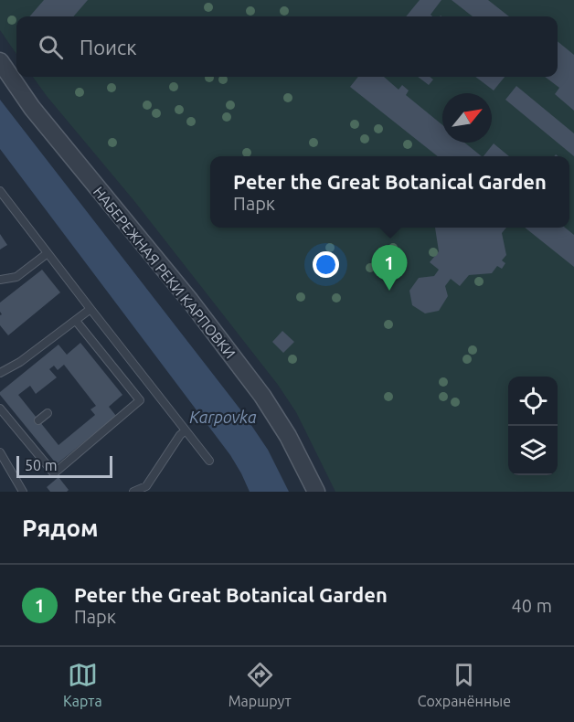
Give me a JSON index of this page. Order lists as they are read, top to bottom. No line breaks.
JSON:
{"streets":{"street":["НАБЕРЕЖНАЯ РЕКИ КАРПОВКИ"]},"water":["Karpovka"],"scale_bar":"50 m","north":"top right","page":{"search":"Поиск","popup":["Peter the Great Botanical Garden","Парк"],"pins":"1","scale":"50 m","heading":"Рядом","list":[{"mark":"1","name":"Peter the Great Botanical Garden","note":"Парк","value":"40 m"}],"nav":["Карта","Маршрут","Сохранённые"]}}
